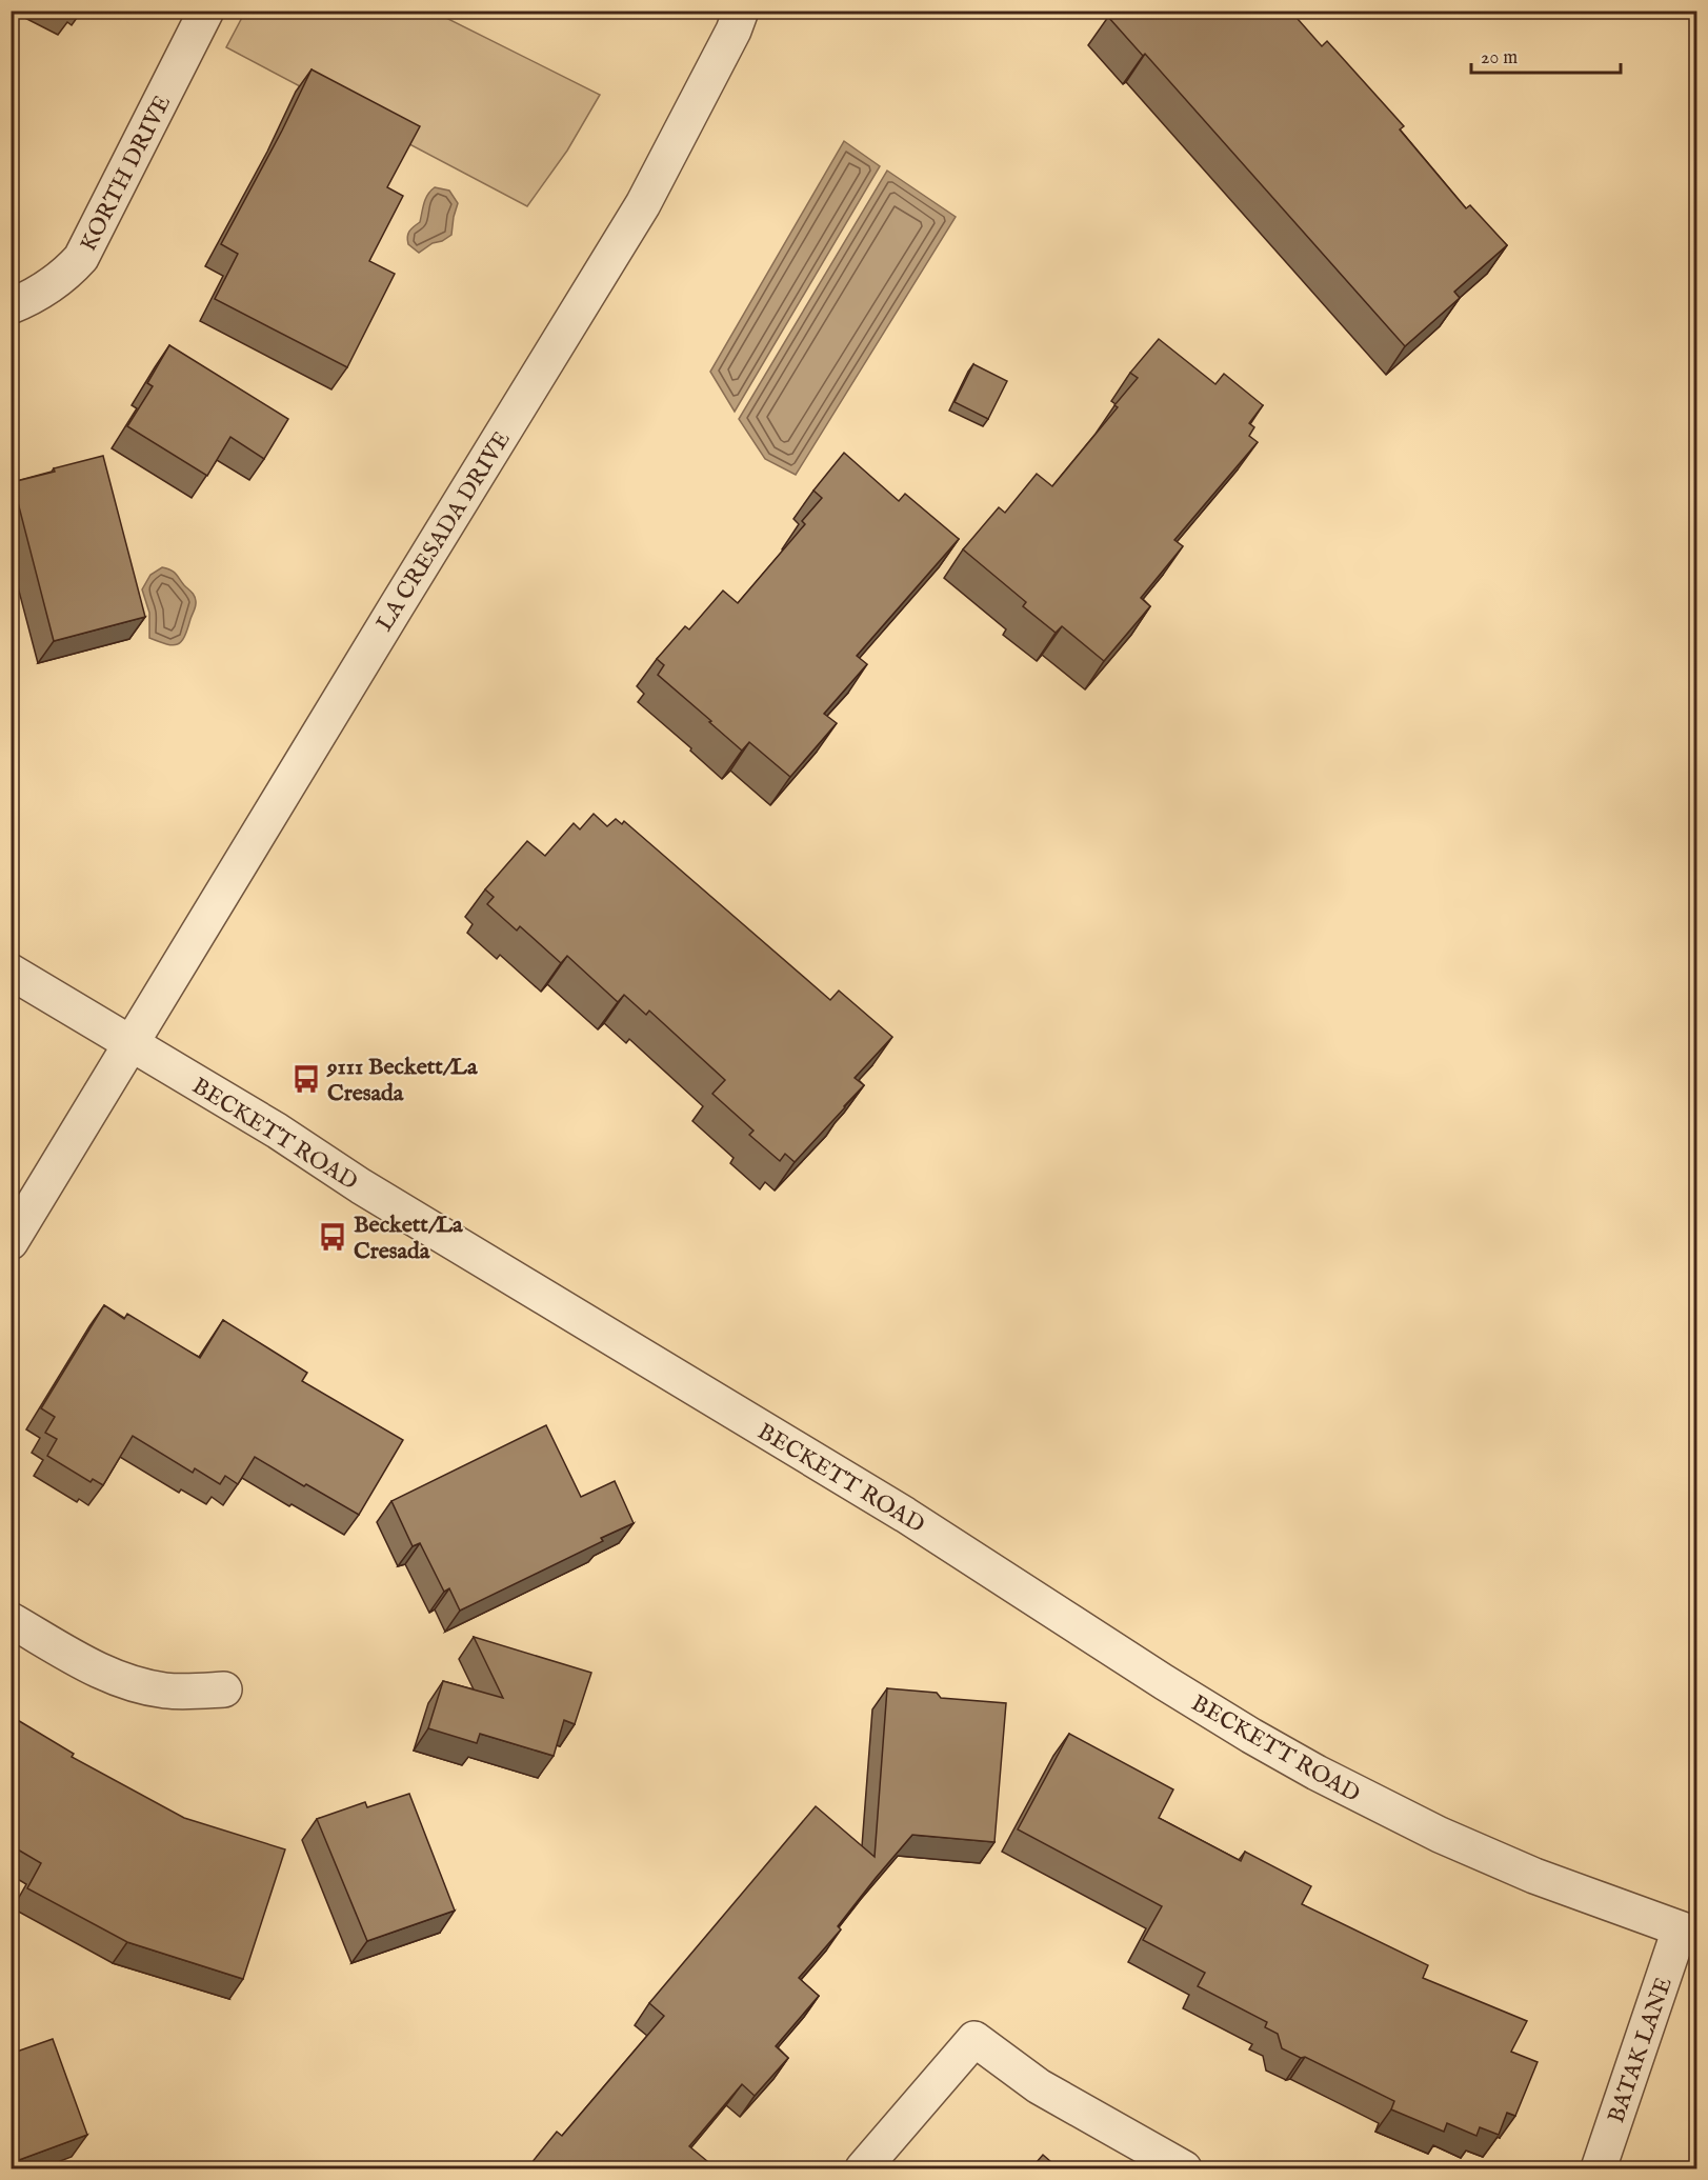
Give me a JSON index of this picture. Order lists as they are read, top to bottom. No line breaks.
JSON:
{"streets":{"street":["KORTH DRIVE","LA CRESADA DRIVE","BECKETT ROAD","BATAK LANE"]},"crossings":[["LA CRESADA DRIVE","BECKETT ROAD"],["BECKETT ROAD","BATAK LANE"]],"places":{"bus stop":["9111 Beckett/La Cresada","Beckett/La Cresada"]},"scale_bar":"20 m"}
